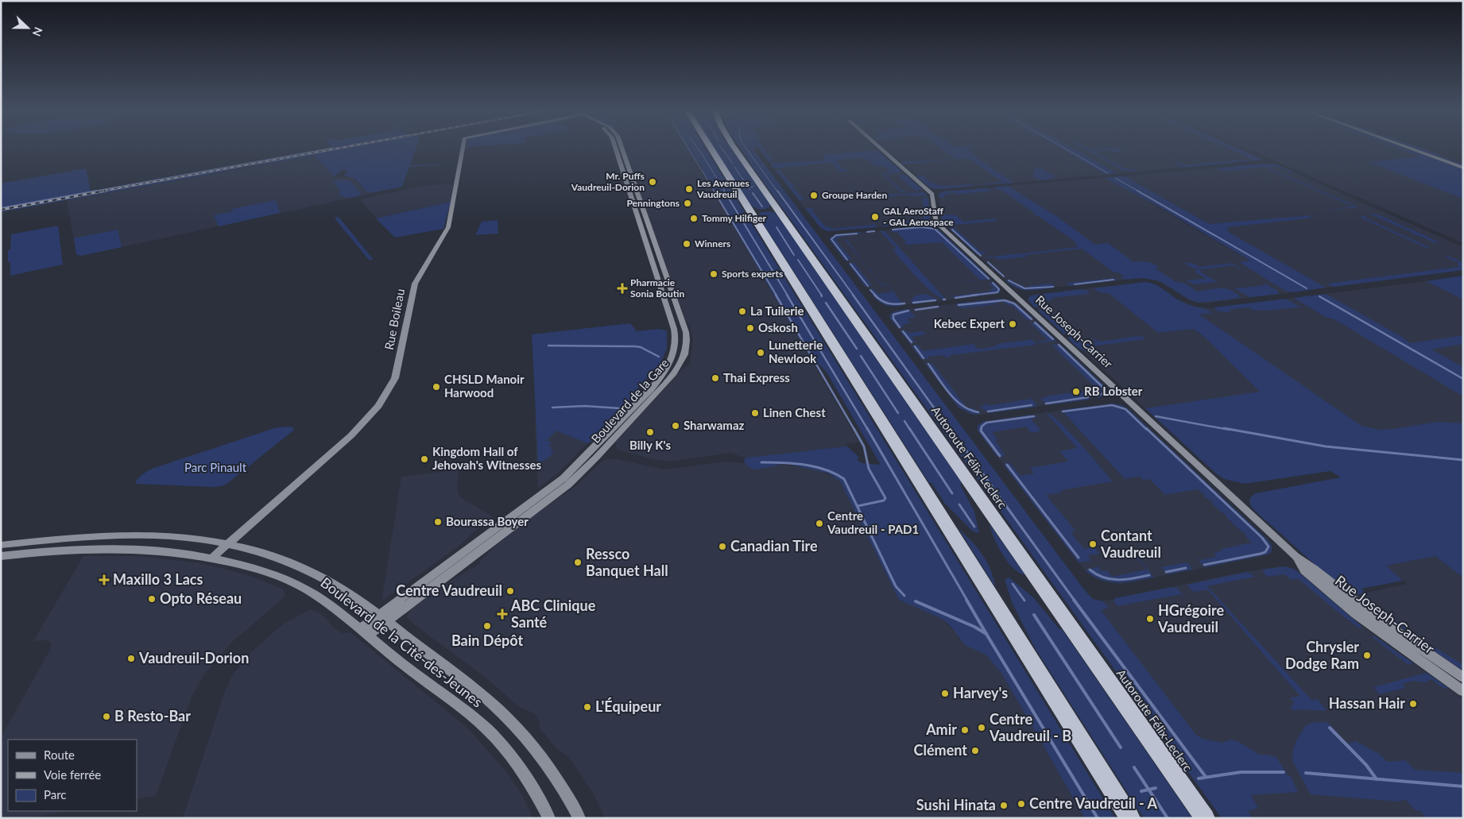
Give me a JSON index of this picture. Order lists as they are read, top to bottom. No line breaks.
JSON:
{"streets":{"highway":["Autoroute Félix-Leclerc"],"street":["Rue Boileau","Rue Joseph-Carrier","Boulevard de la Gare","Boulevard de la Cité-des-Jeunes"]},"crossings":[["Rue Boileau","Boulevard de la Cité-des-Jeunes"],["Boulevard de la Gare","Boulevard de la Cité-des-Jeunes"]],"parks":["Parc Pinault"],"places":{"other":["Mr. Puffs Vaudreuil-Dorion","Les Avenues Vaudreuil","Groupe Harden","Penningtons","GAL AeroStaff - GAL Aerospace","Tommy Hilfiger","Winners","Sports experts","La Tuilerie","Kebec Expert","Oskosh","Lunetterie Newlook","Thai Express","CHSLD Manoir Harwood","RB Lobster","Linen Chest","Sharwamaz","Billy K's","Kingdom Hall of Jehovah's Witnesses","Bourassa Boyer","Centre Vaudreuil - PAD1","Contant Vaudreuil","Canadian Tire","Ressco Banquet Hall","Centre Vaudreuil","Opto Réseau","HGrégoire Vaudreuil","Bain Dépôt","Chrysler Dodge Ram","Vaudreuil-Dorion","Harvey's","Hassan Hair","L'Équipeur","B Resto-Bar","Centre Vaudreuil - B","Amir","Clément","Centre Vaudreuil - A","Sushi Hinata"],"health":["Pharmacie Sonia Boutin","Maxillo 3 Lacs","ABC Clinique Santé"]},"legend":["Route","Voie ferrée","Parc"],"north":"right"}
